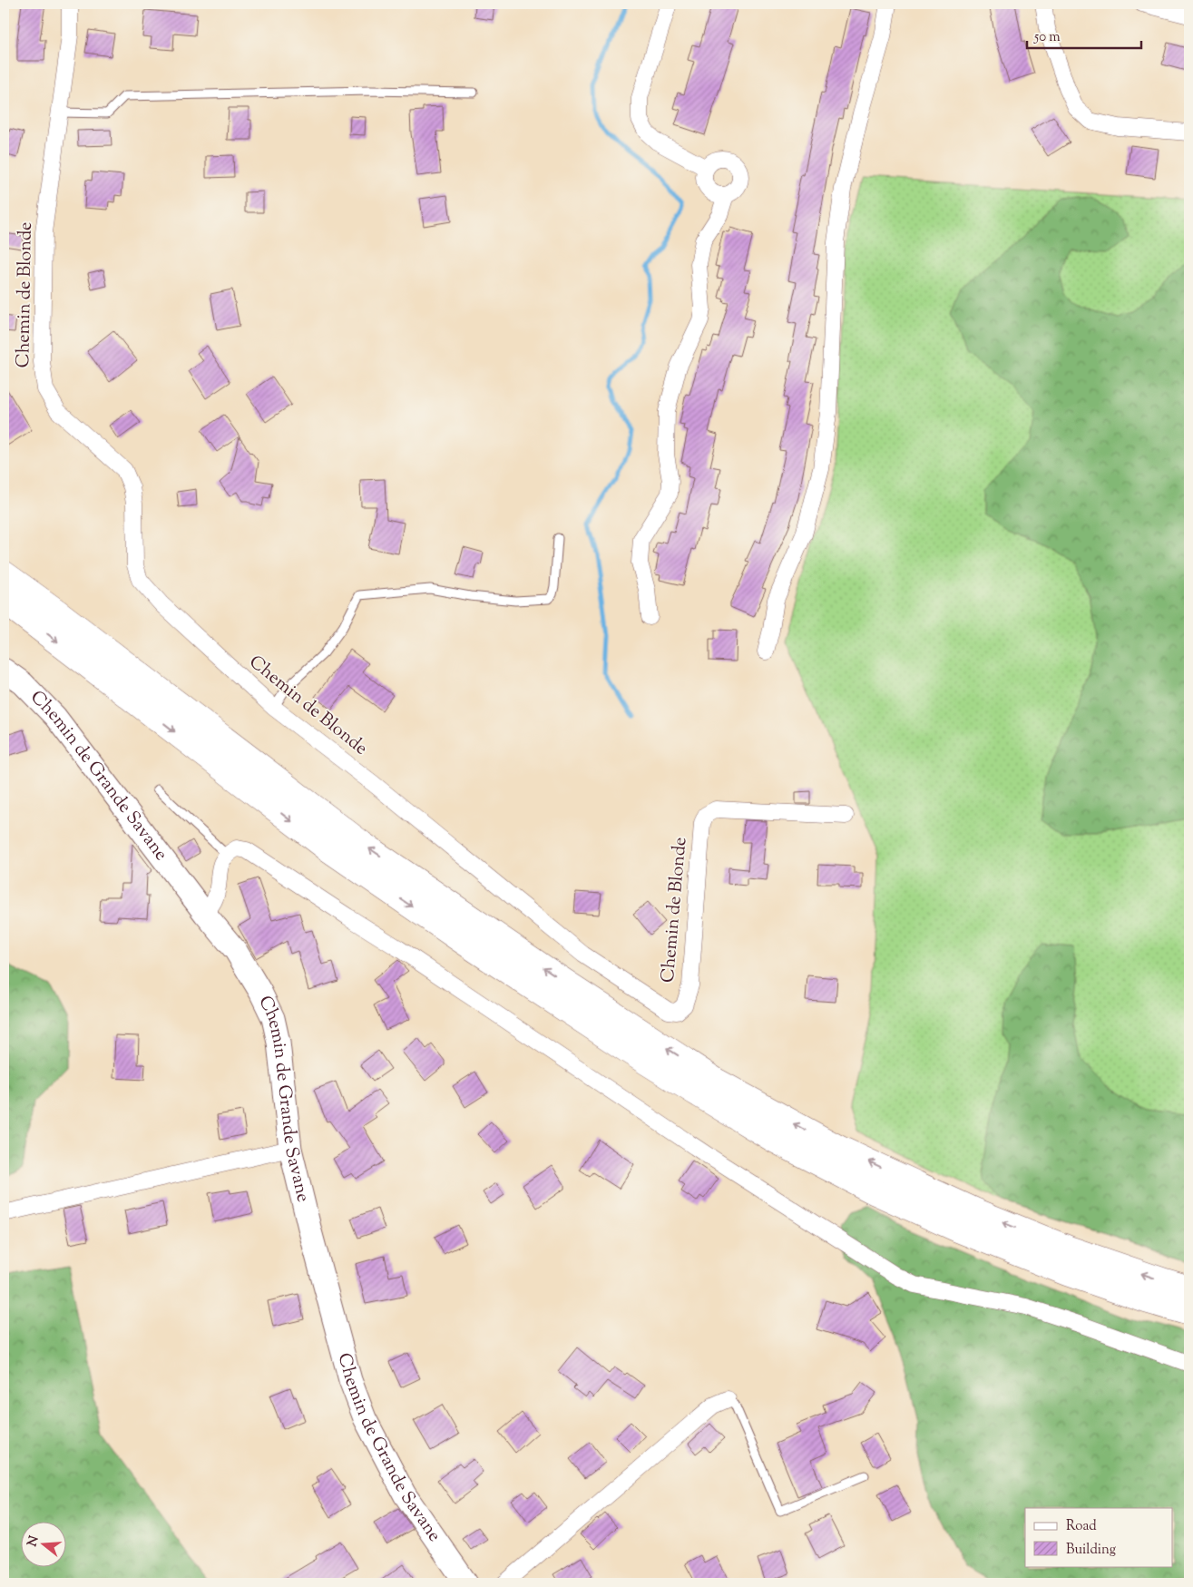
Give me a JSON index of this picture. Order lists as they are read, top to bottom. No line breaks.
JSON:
{"streets":{"street":["Chemin de Blonde","Chemin de Grande Savane"]},"legend":["Road","Building"],"scale_bar":"50 m","north":"left"}
